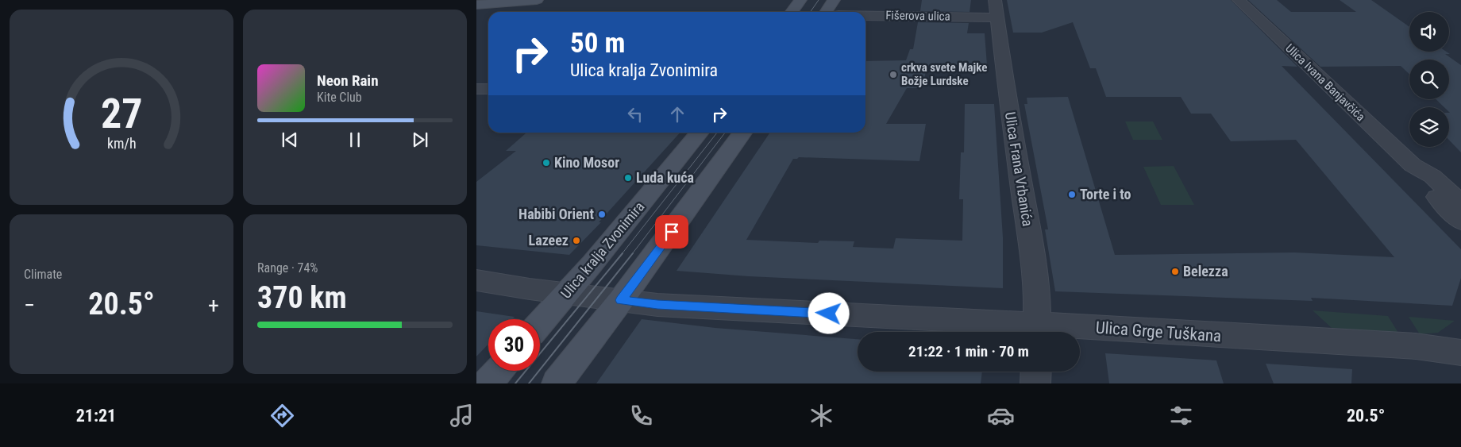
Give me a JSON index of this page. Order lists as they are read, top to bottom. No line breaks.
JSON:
{"streets":{"main road":["Ulica kralja Zvonimira"],"street":["Fišerova ulica","Ulica Ivana Banjavčića","Ulica Frana Vrbanića","Ulica Grge Tuškana"]},"crossings":[["Fišerova ulica","Ulica Frana Vrbanića"],["Ulica Frana Vrbanića","Ulica Grge Tuškana"],["Ulica kralja Zvonimira","Ulica Grge Tuškana"]],"places":["crkva svete Majke Božje Lurdske","Kino Mosor","Luda kuća","Torte i to","Habibi Orient","Lazeez","Belezza"],"page":{"turn":["50 m","Ulica kralja Zvonimira"],"song":["Neon Rain","Kite Club"],"tile":["Climate",["Range · 74%","370 km"]],"heat":["−","20.5°","+"],"limit":"30","trip":"21:22 · 1 min · 70 m","tabs":["21:21","20.5°"],"gauge":["27","km/h"]}}
